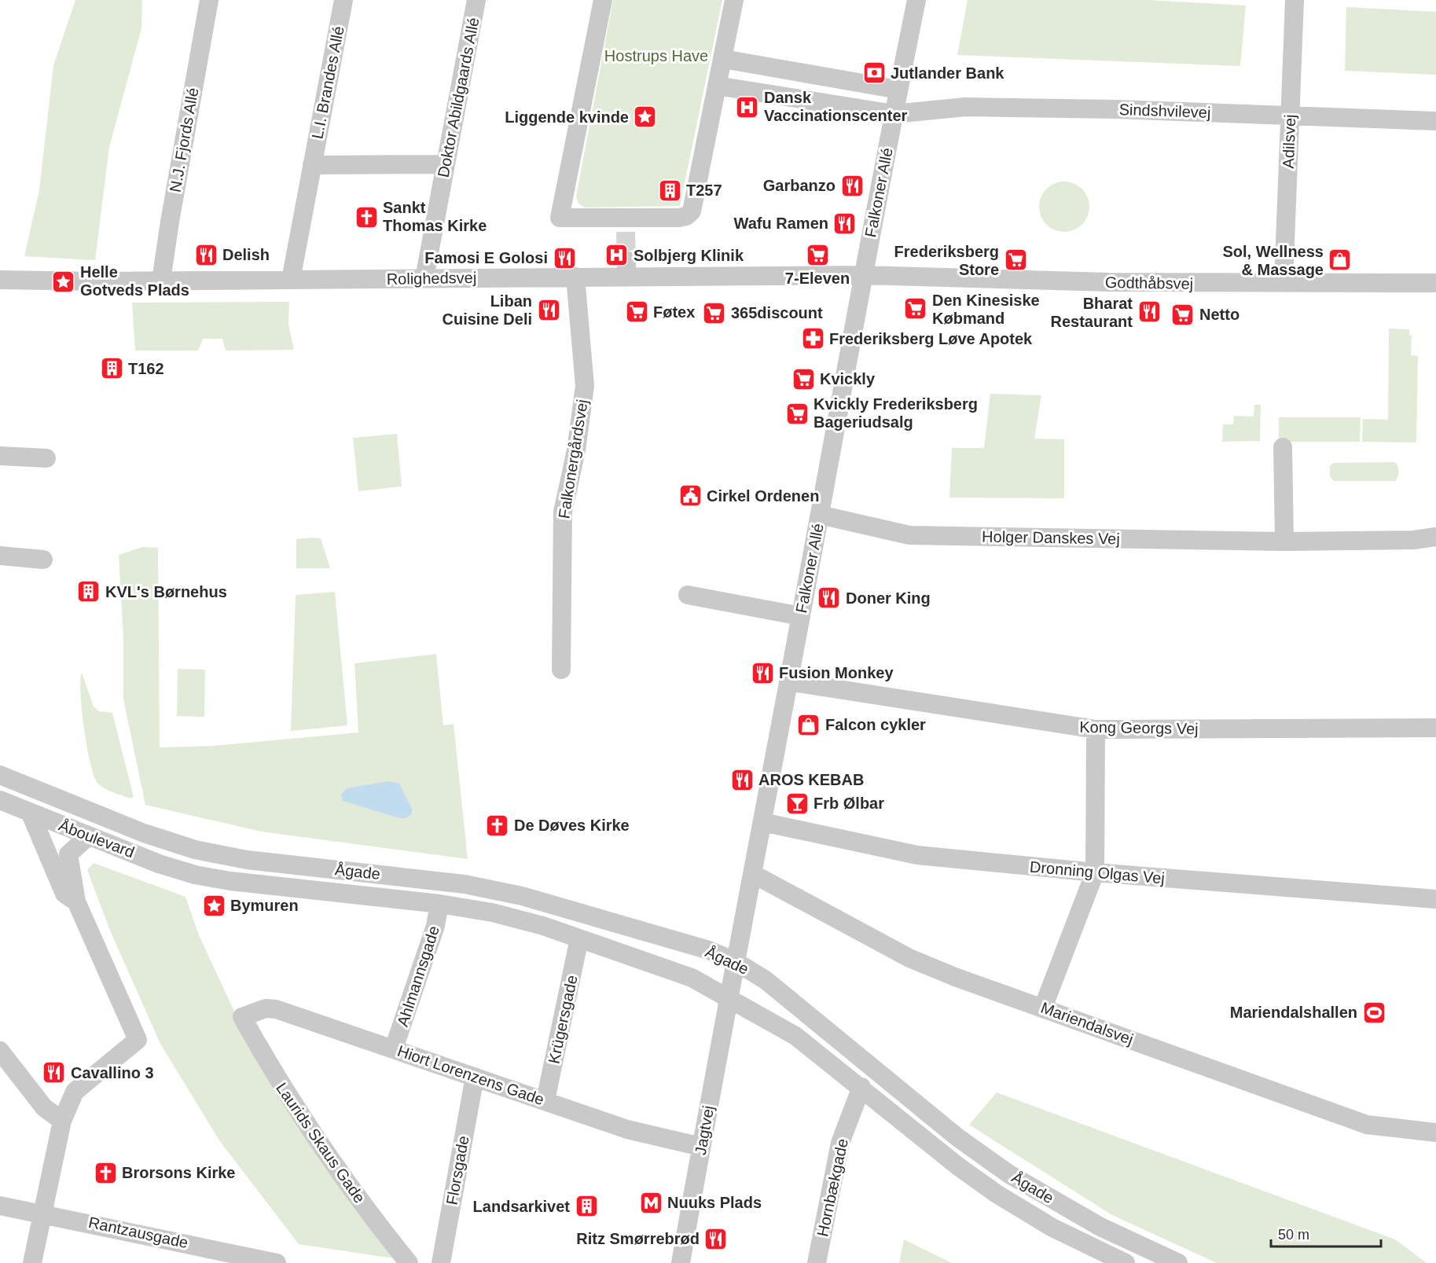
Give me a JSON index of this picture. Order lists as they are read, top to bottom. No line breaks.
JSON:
{"streets":{"street":["L.I. Brandes Allé","Doktor Abildgaards Allé","Sindshvilevej","N.J. Fjords Allé","Adilsvej","Falkoner Allé","Rolighedsvej","Godthåbsvej","Falkonergårdsvej","Holger Danskes Vej","Kong Georgs Vej","Åboulevard","Ågade","Dronning Olgas Vej","Ahlmannsgade","Krügersgade","Mariendalsvej","Hiort Lorenzens Gade","Jagtvej","Laurids Skaus Gade","Florsgade","Hornbækgade","Rantzausgade"]},"crossings":[["L.I. Brandes Allé","Rolighedsvej"],["Doktor Abildgaards Allé","Rolighedsvej"],["Sindshvilevej","Adilsvej"],["Sindshvilevej","Falkoner Allé"],["N.J. Fjords Allé","Rolighedsvej"],["Adilsvej","Godthåbsvej"],["Falkoner Allé","Rolighedsvej"],["Falkoner Allé","Godthåbsvej"],["Falkoner Allé","Holger Danskes Vej"],["Falkoner Allé","Kong Georgs Vej"],["Falkoner Allé","Ågade"],["Falkoner Allé","Dronning Olgas Vej"],["Falkoner Allé","Mariendalsvej"],["Falkoner Allé","Jagtvej"],["Rolighedsvej","Godthåbsvej"],["Rolighedsvej","Falkonergårdsvej"],["Åboulevard","Ågade"],["Ågade","Ahlmannsgade"],["Ågade","Krügersgade"],["Ågade","Jagtvej"],["Ågade","Hornbækgade"],["Ahlmannsgade","Hiort Lorenzens Gade"],["Krügersgade","Hiort Lorenzens Gade"],["Hiort Lorenzens Gade","Jagtvej"],["Hiort Lorenzens Gade","Laurids Skaus Gade"],["Hiort Lorenzens Gade","Florsgade"]],"parks":["Hostrups Have"],"places":{"bank":["Jutlander Bank"],"hospital":["Dansk Vaccinationscenter","Solbjerg Klinik"],"place":["Liggende kvinde","Helle Gotveds Plads","Bymuren"],"restaurant":["Garbanzo","Wafu Ramen","Delish","Famosi E Golosi","Liban Cuisine Deli","Bharat Restaurant","Doner King","Fusion Monkey","AROS KEBAB","Cavallino 3","Ritz Smørrebrød"],"building":["T257","T162","KVL's Børnehus","Landsarkivet"],"church":["Sankt Thomas Kirke","De Døves Kirke","Brorsons Kirke"],"supermarket":["7-Eleven","Frederiksberg Store","Den Kinesiske Købmand","Føtex","365discount","Netto","Kvickly","Kvickly Frederiksberg Bageriudsalg"],"shop":["Sol, Wellness & Massage","Falcon cykler"],"pharmacy":["Frederiksberg Løve Apotek"],"public building":["Cirkel Ordenen"],"bar":["Frb Ølbar"],"sports":["Mariendalshallen"],"metro station":["Nuuks Plads"]},"scale_bar":"50 m"}
